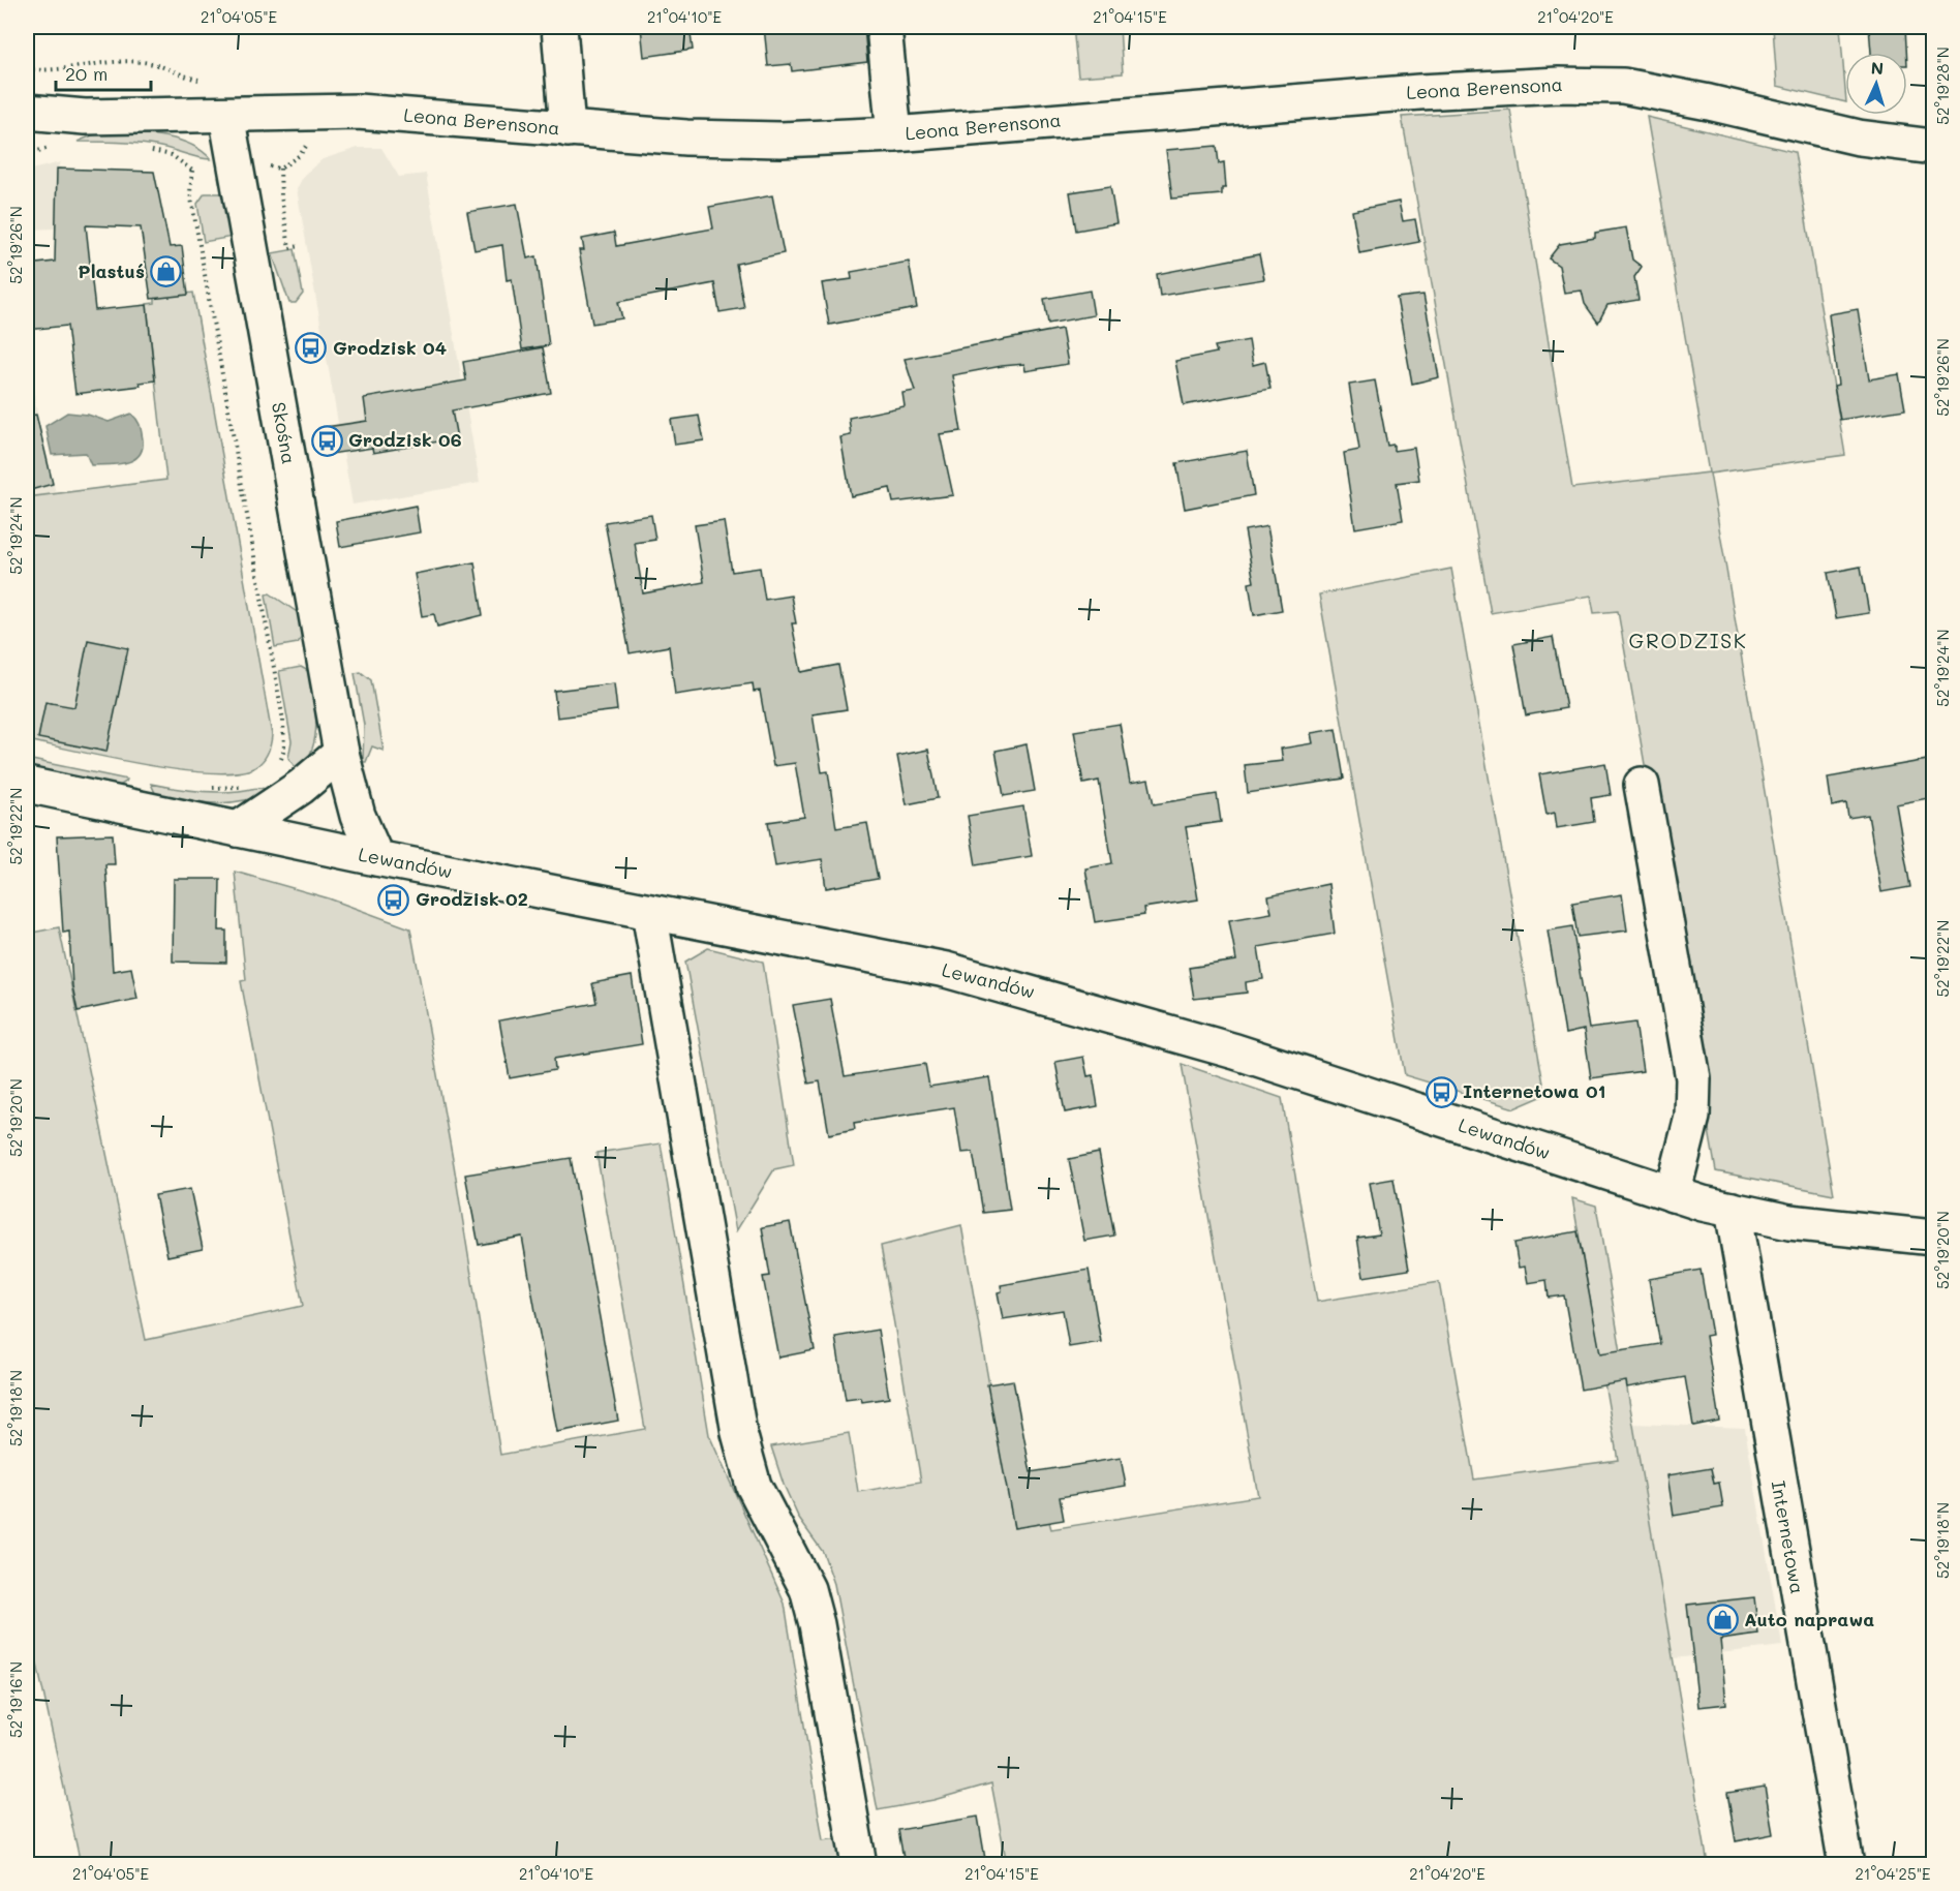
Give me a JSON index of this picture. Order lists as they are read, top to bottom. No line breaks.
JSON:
{"streets":{"street":["Leona Berensona","Skośna","Lewandów","Internetowa"]},"crossings":[["Leona Berensona","Skośna"],["Skośna","Lewandów"],["Lewandów","Internetowa"]],"districts":["GRODZISK"],"places":{"shop":["Plastuś","Auto naprawa"],"bus stop":["Grodzisk 04","Grodzisk 06","Grodzisk 02","Internetowa 01"]},"scale_bar":"20 m","north":"top","coordinates":["21°04'05\"E","21°04'10\"E","21°04'15\"E","21°04'20\"E","52°19'28\"N","52°19'26\"N","52°19'24\"N","52°19'22\"N","52°19'20\"N","52°19'18\"N","52°19'16\"N","21°04'25\"E"]}
